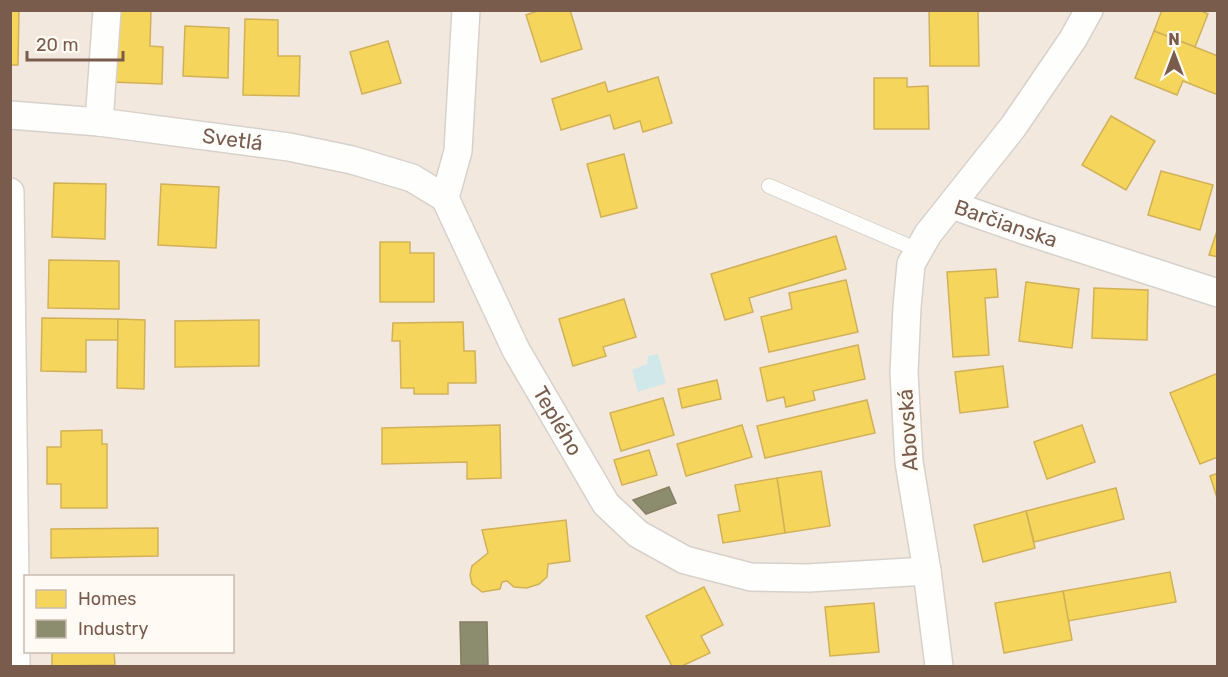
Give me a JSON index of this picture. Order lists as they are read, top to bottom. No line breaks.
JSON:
{"streets":{"street":["Svetlá","Barčianska","Teplého","Abovská"]},"crossings":[["Svetlá","Teplého"],["Barčianska","Abovská"],["Teplého","Abovská"]],"legend":["Homes","Industry"],"scale_bar":"20 m","north":"top"}
